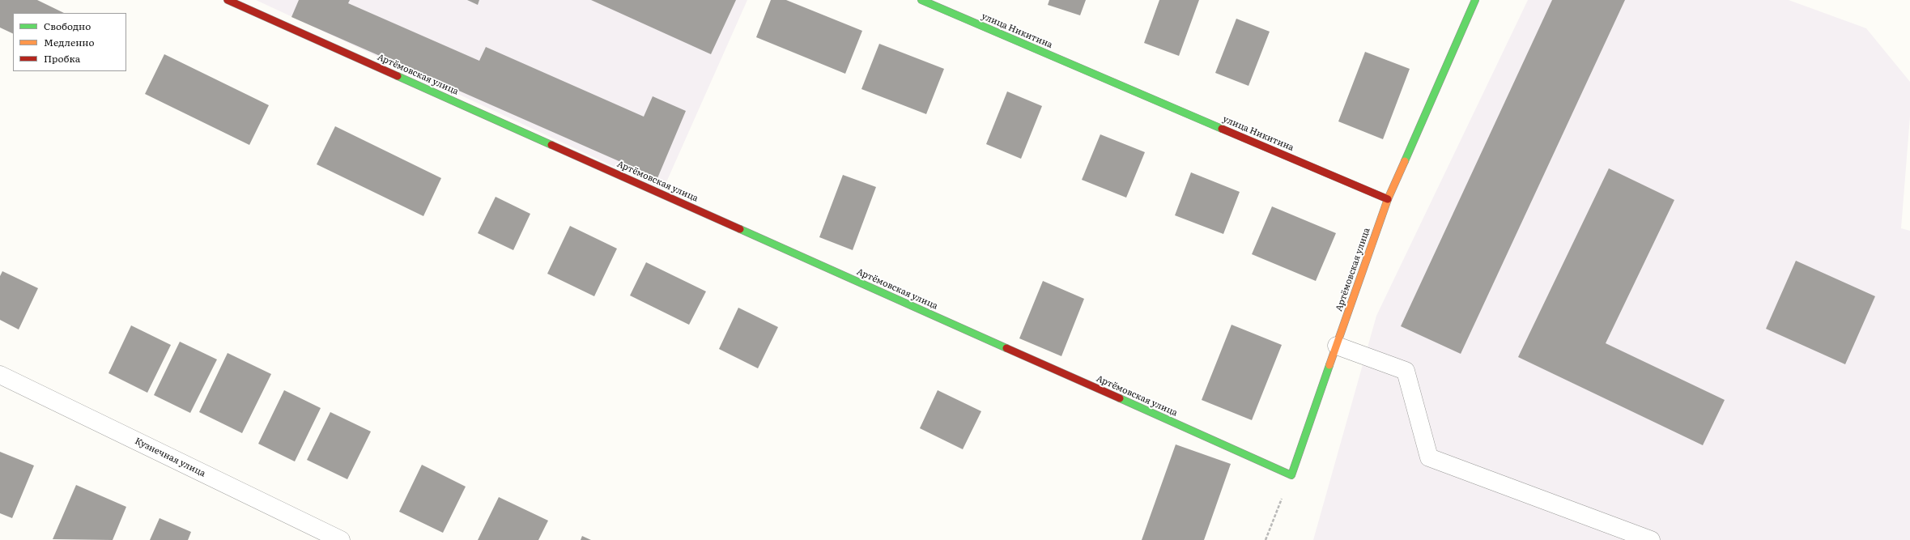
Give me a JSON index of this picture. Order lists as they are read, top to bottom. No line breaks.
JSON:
{"streets":{"street":["улица Никитина","Артёмовская улица","Кузнечная улица"]},"crossings":[["улица Никитина","Артёмовская улица"]],"legend":["Свободно","Медленно","Пробка"]}
